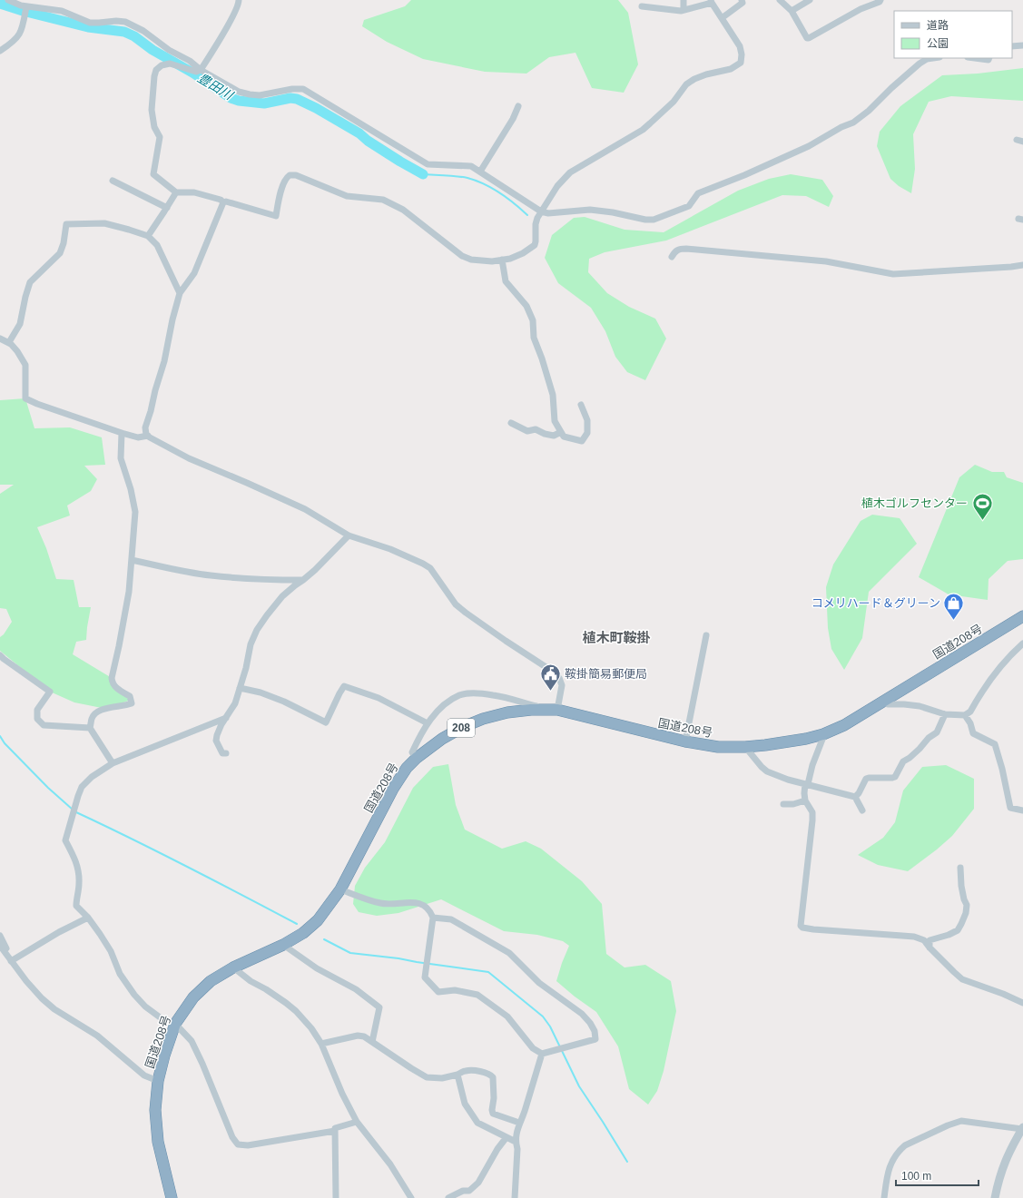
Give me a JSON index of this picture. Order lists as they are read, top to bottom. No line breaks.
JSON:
{"streets":{"highway":["国道208号","208"]},"districts":["植木町鞍掛"],"water":["豊田川"],"places":{"sports":["植木ゴルフセンター"],"shop":["コメリハード＆グリーン"],"public building":["鞍掛簡易郵便局"]},"legend":["道路","公園"],"scale_bar":"100 m"}
